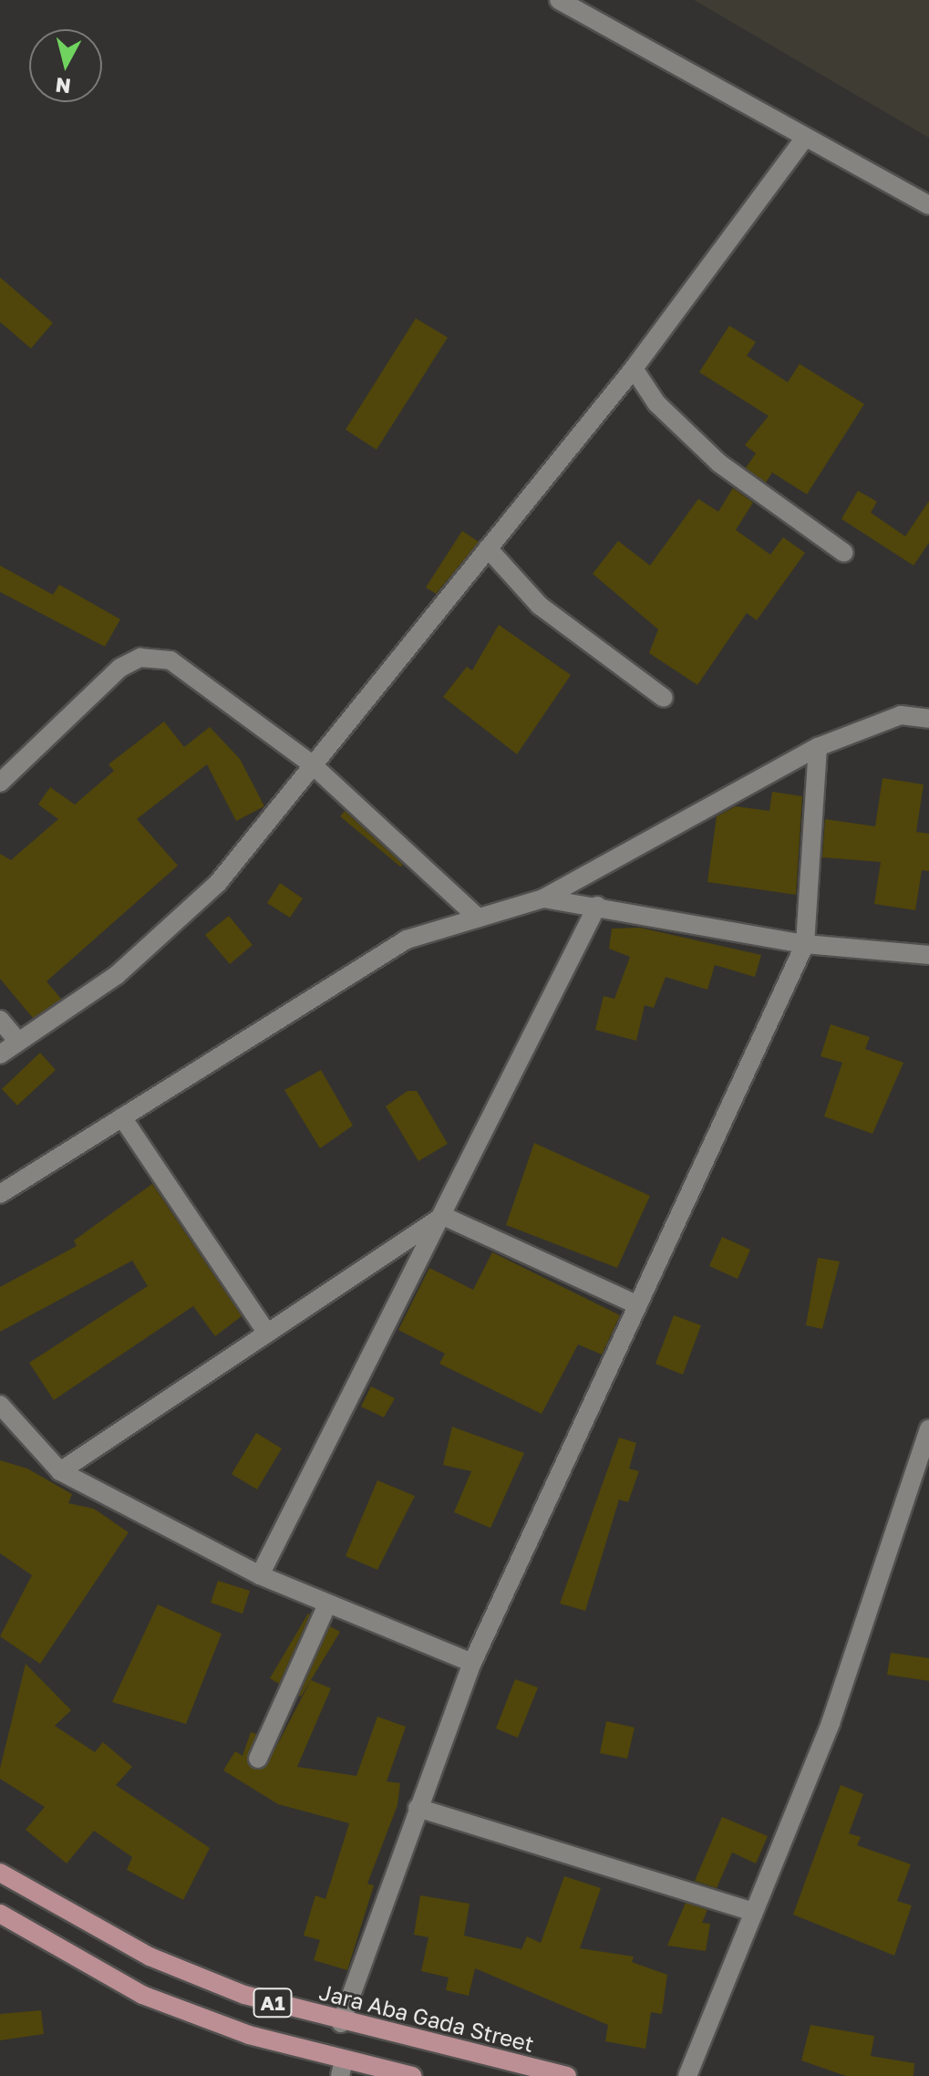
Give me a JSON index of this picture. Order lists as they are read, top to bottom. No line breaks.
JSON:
{"streets":{"main road":["A1","Jara Aba Gada Street"]},"north":"bottom"}
